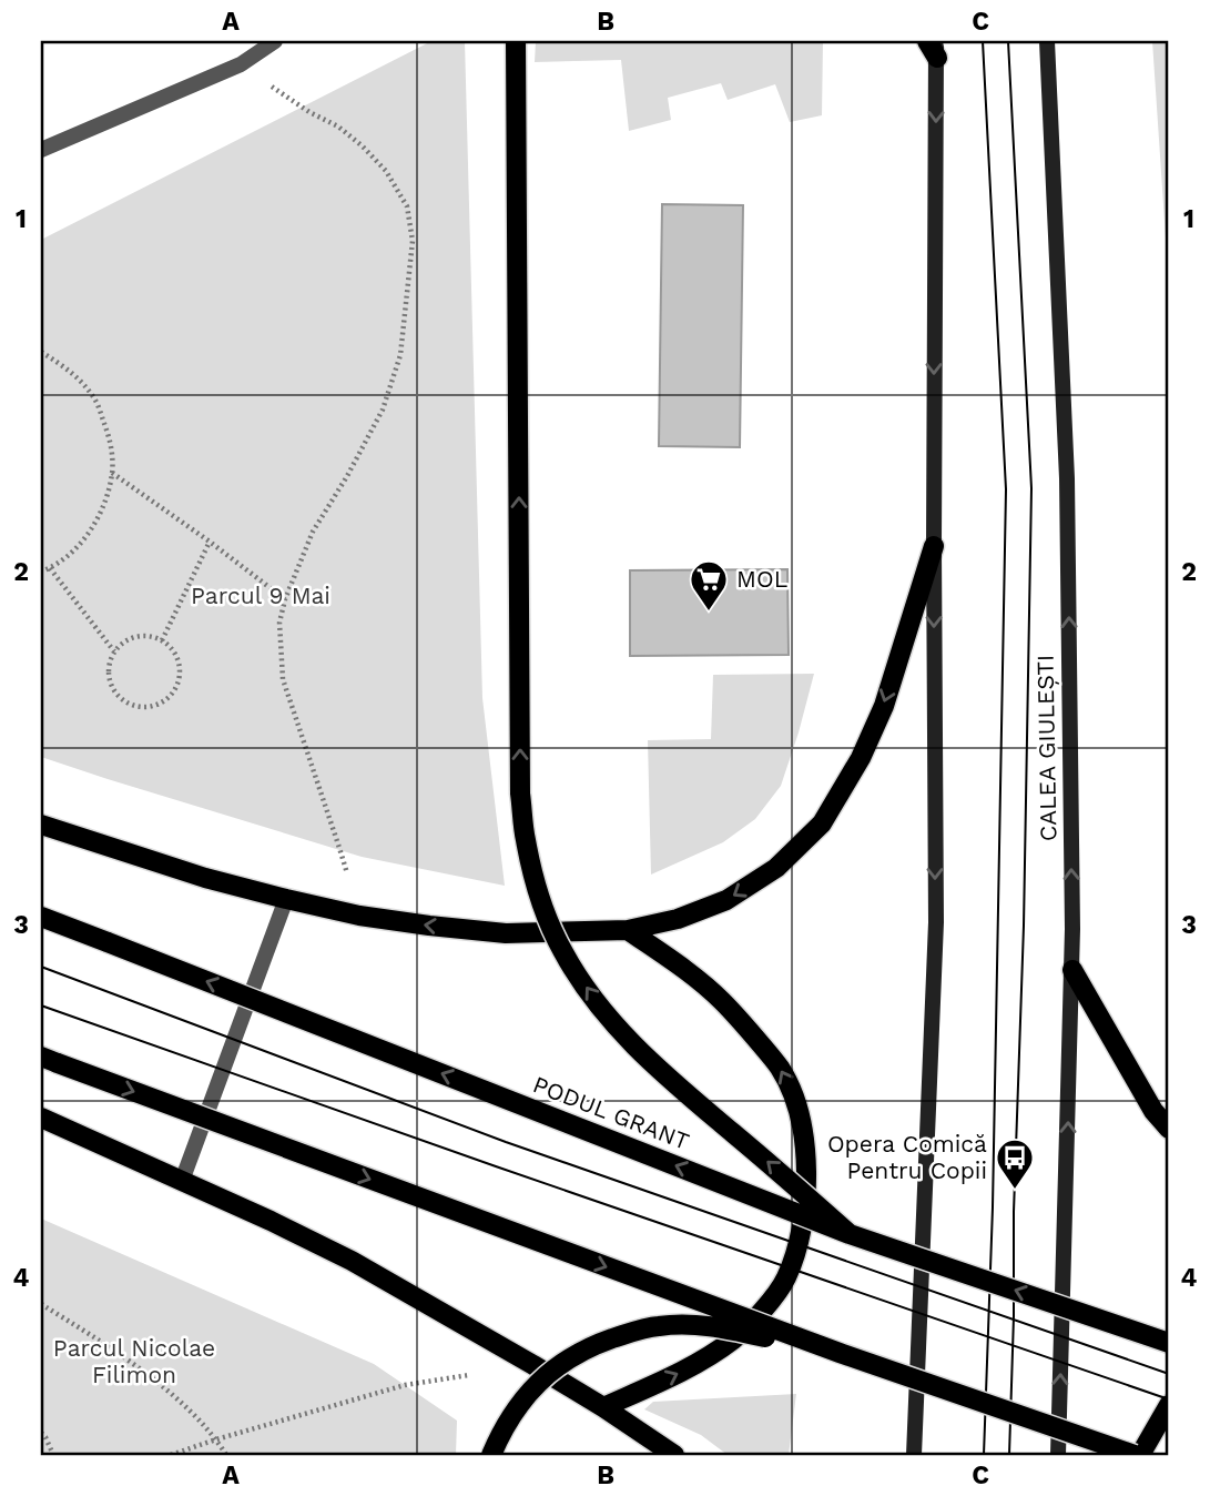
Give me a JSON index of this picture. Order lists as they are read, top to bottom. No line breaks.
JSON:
{"streets":{"main road":["CALEA GIULEȘTI","PODUL GRANT"]},"parks":["Parcul 9 Mai","Parcul Nicolae Filimon"],"places":{"supermarket":["MOL"],"bus stop":["Opera Comică Pentru Copii"]},"grid":{"columns":["A","B","C"],"rows":["1","2","3","4"]}}
